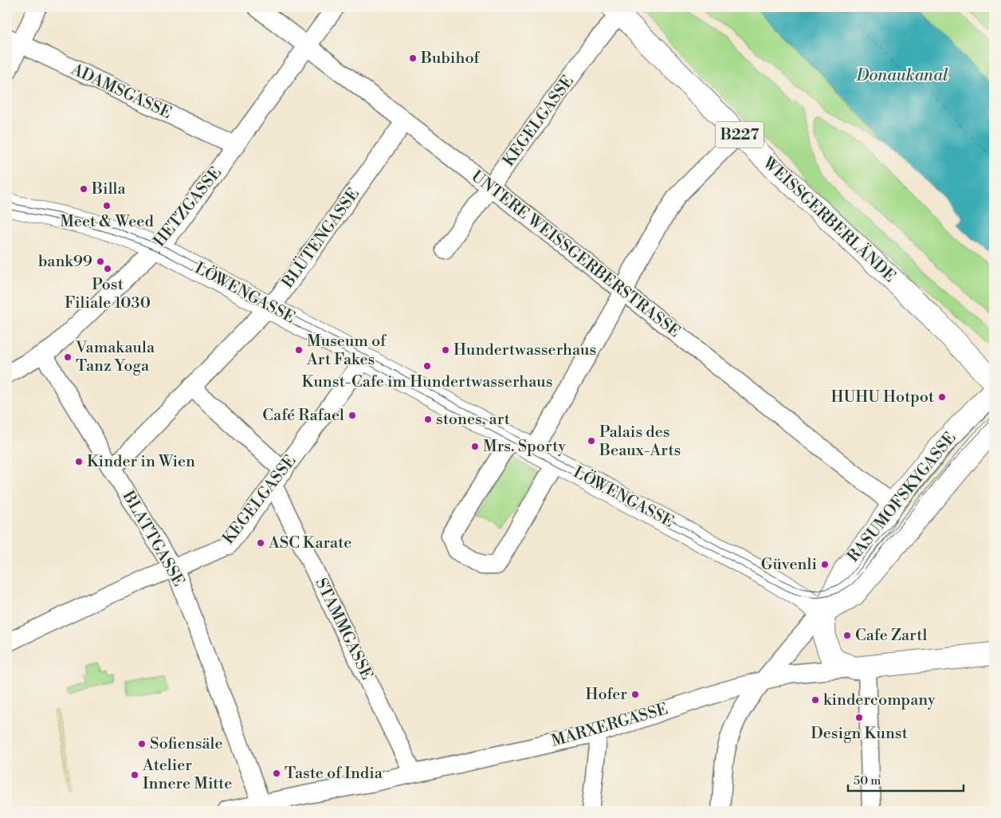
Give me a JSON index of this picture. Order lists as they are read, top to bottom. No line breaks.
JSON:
{"streets":{"street":["ADAMSGASSE","KEGELGASSE","B227","HETZGASSE","WEISSGERBERLÄNDE","BLÜTENGASSE","UNTERE WEISSGERBERSTRASSE","LÖWENGASSE","RASUMOFSKYGASSE","BLATTGASSE","STAMMGASSE","MARXERGASSE"]},"crossings":[["ADAMSGASSE","HETZGASSE"],["KEGELGASSE","WEISSGERBERLÄNDE"],["KEGELGASSE","UNTERE WEISSGERBERSTRASSE"],["KEGELGASSE","LÖWENGASSE"],["KEGELGASSE","BLATTGASSE"],["KEGELGASSE","STAMMGASSE"],["HETZGASSE","UNTERE WEISSGERBERSTRASSE"],["HETZGASSE","LÖWENGASSE"],["HETZGASSE","BLATTGASSE"],["BLÜTENGASSE","UNTERE WEISSGERBERSTRASSE"],["BLÜTENGASSE","LÖWENGASSE"],["BLÜTENGASSE","BLATTGASSE"],["UNTERE WEISSGERBERSTRASSE","RASUMOFSKYGASSE"],["LÖWENGASSE","RASUMOFSKYGASSE"],["RASUMOFSKYGASSE","MARXERGASSE"],["BLATTGASSE","MARXERGASSE"],["STAMMGASSE","MARXERGASSE"]],"water":["Donaukanal"],"places":["Bubihof","Billa","Meet & Weed","bank99","Post Filiale 1030","Museum of Art Fakes","Hundertwasserhaus","Vamakaula Tanz Yoga","Kunst-Cafe im Hundertwasserhaus","HUHU Hotpot","Café Rafael","stones, art","Palais des Beaux-Arts","Mrs. Sporty","Kinder in Wien","ASC Karate","Güvenli","Cafe Zartl","Hofer","kindercompany","Design Kunst","Sofiensäle","Taste of India","Atelier Innere Mitte"],"scale_bar":"50 m"}
